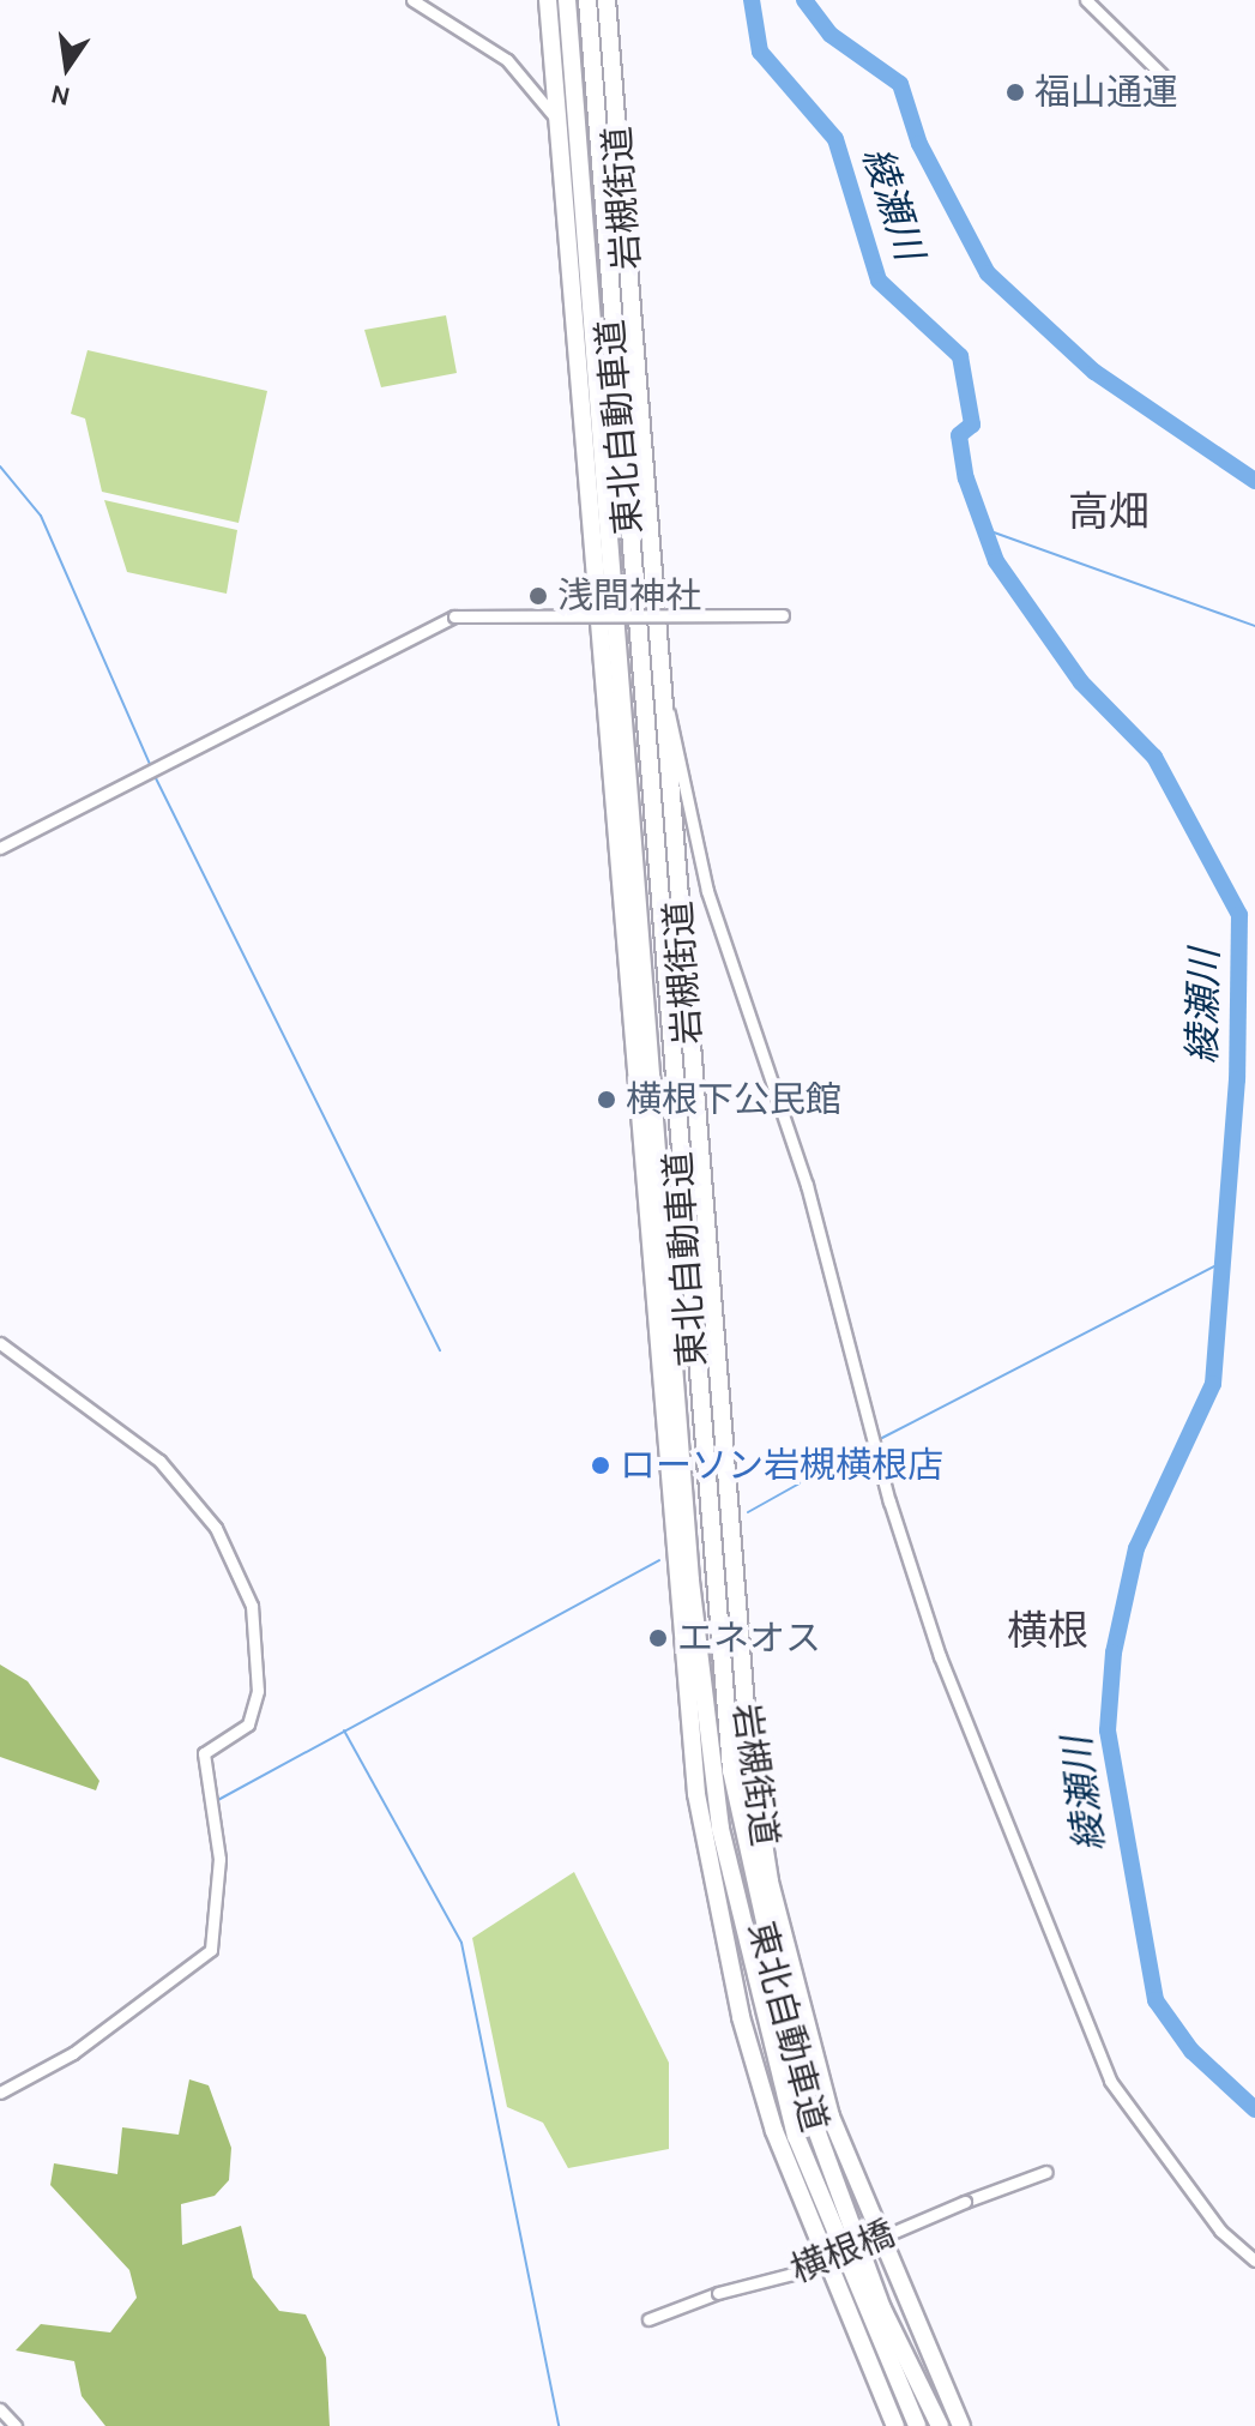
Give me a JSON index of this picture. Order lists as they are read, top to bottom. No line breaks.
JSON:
{"streets":{"highway":["岩槻街道","東北自動車道"],"street":["横根橋"]},"districts":["高畑","横根"],"water":["綾瀬川"],"places":["福山通運","浅間神社","横根下公民館","ローソン岩槻横根店","エネオス"],"north":"bottom"}
